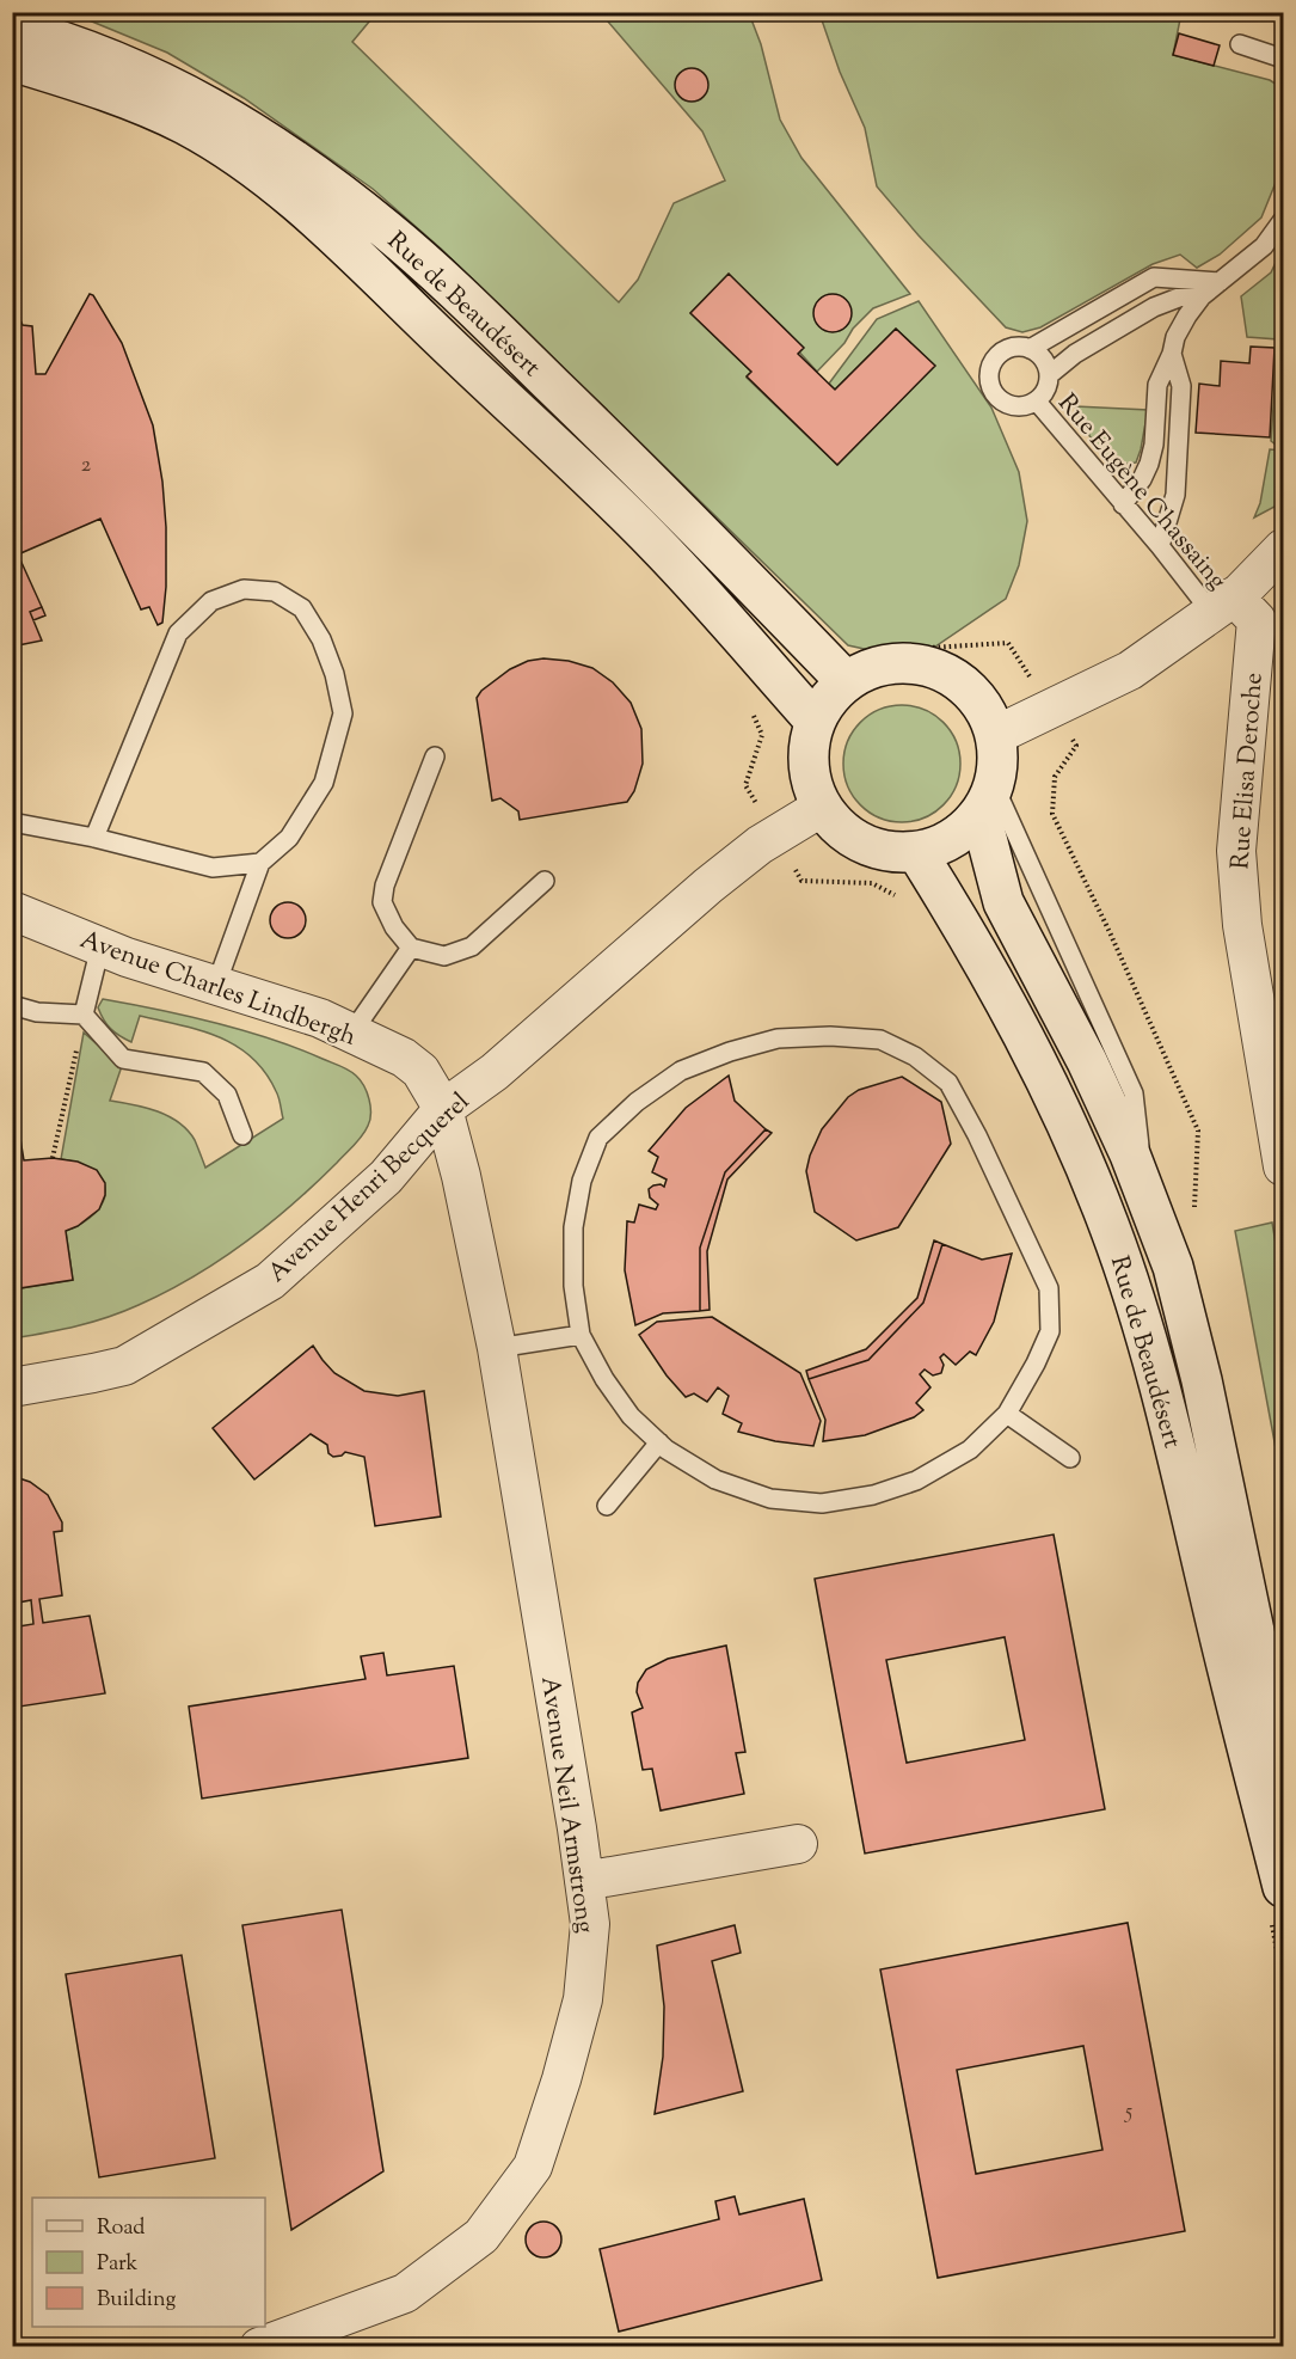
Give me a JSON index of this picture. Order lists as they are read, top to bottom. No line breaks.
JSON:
{"streets":{"main road":["Rue de Beaudésert"],"street":["Rue Elisa Deroche","Avenue Charles Lindbergh","Avenue Henri Becquerel","Avenue Neil Armstrong"],"lane":["Rue Eugène Chassaing"]},"crossings":[["Rue de Beaudésert","Avenue Henri Becquerel"],["Rue Eugène Chassaing","Rue Elisa Deroche"],["Avenue Charles Lindbergh","Avenue Henri Becquerel"],["Avenue Charles Lindbergh","Avenue Neil Armstrong"],["Avenue Henri Becquerel","Avenue Neil Armstrong"]],"house_numbers":["2","5"],"legend":["Road","Park","Building"]}
